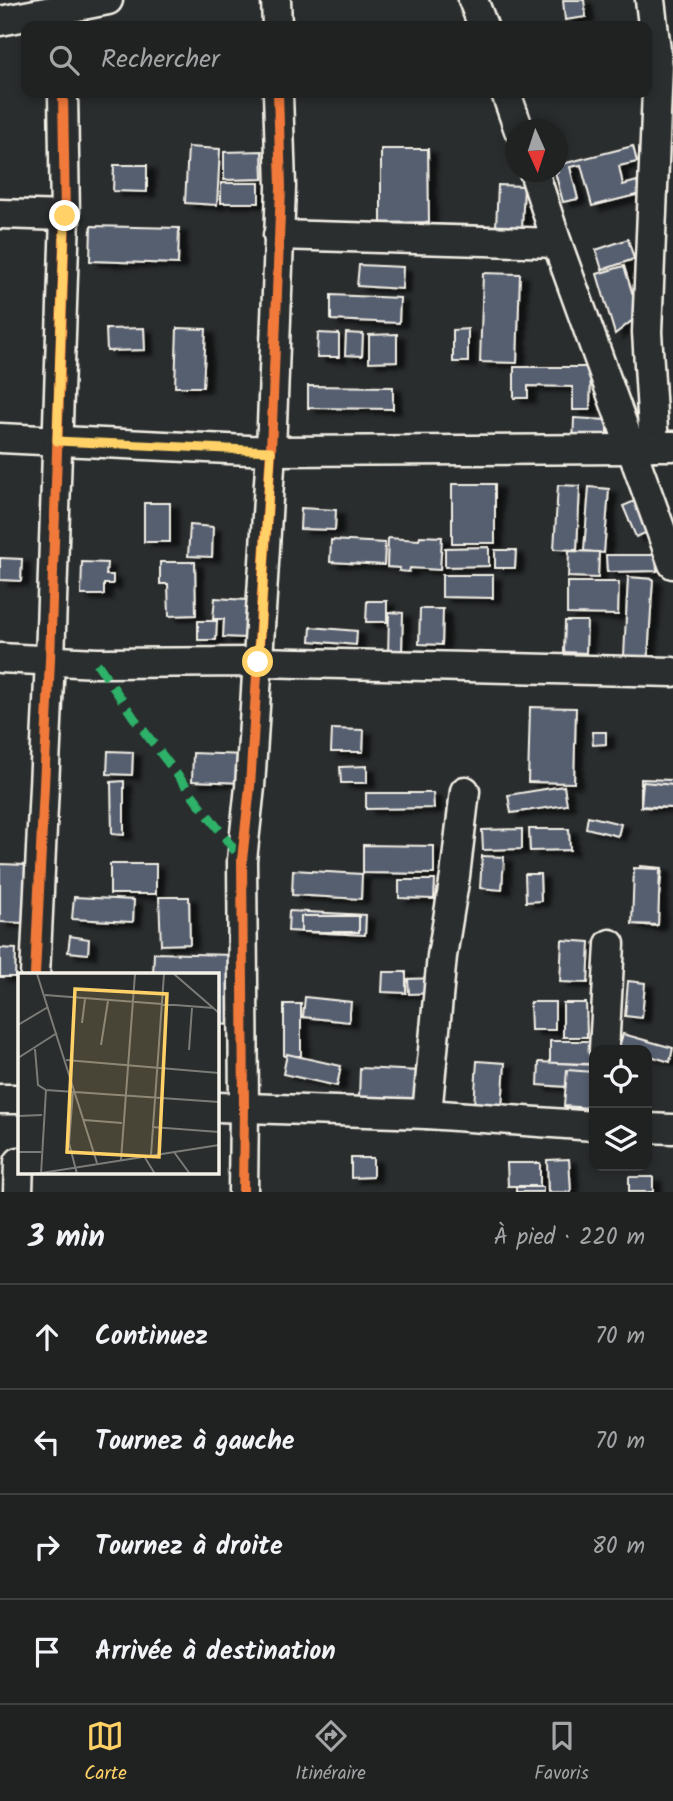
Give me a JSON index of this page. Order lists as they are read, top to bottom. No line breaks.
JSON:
{"north":"bottom","page":{"search":"Rechercher","heading":["3 min","À pied · 220 m"],"list":[["Continuez","70 m"],["Tournez à gauche","70 m"],["Tournez à droite","80 m"],"Arrivée à destination"],"nav":["Carte","Itinéraire","Favoris"]}}
